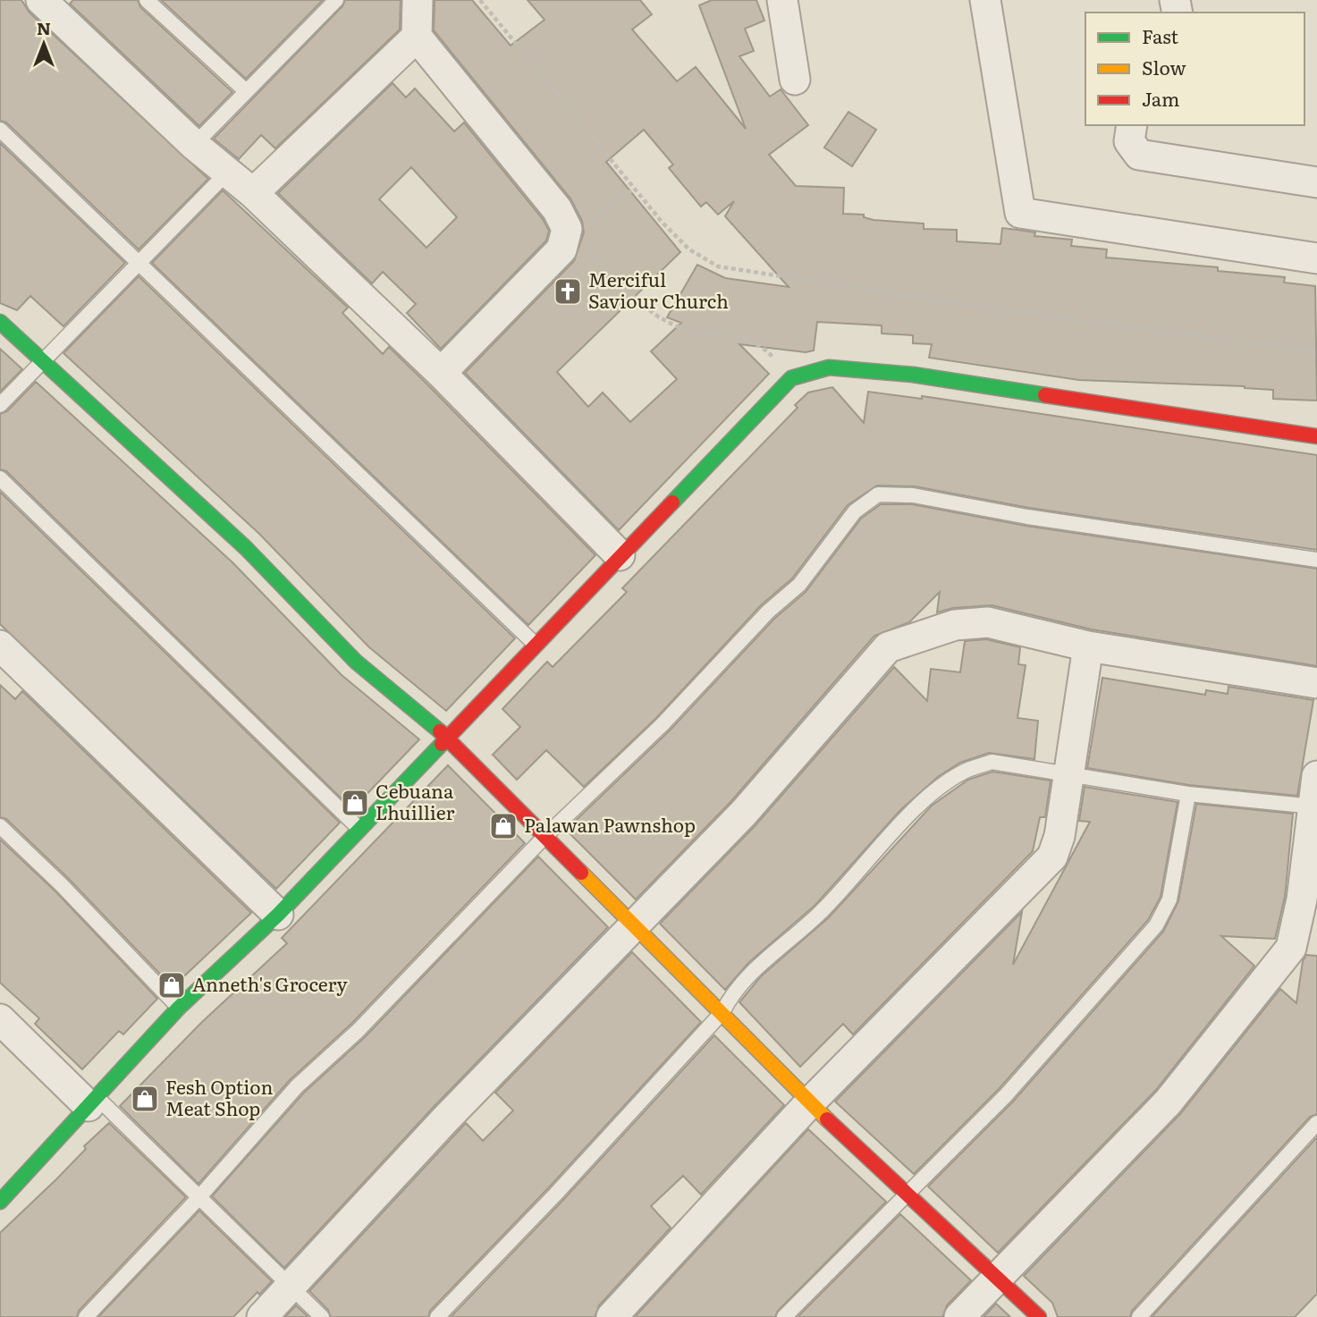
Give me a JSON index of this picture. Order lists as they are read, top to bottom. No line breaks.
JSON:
{"places":{"church":["Merciful Saviour Church"],"shop":["Cebuana Lhuillier","Palawan Pawnshop","Anneth's Grocery","Fesh Option Meat Shop"]},"legend":["Fast","Slow","Jam"],"north":"top"}
